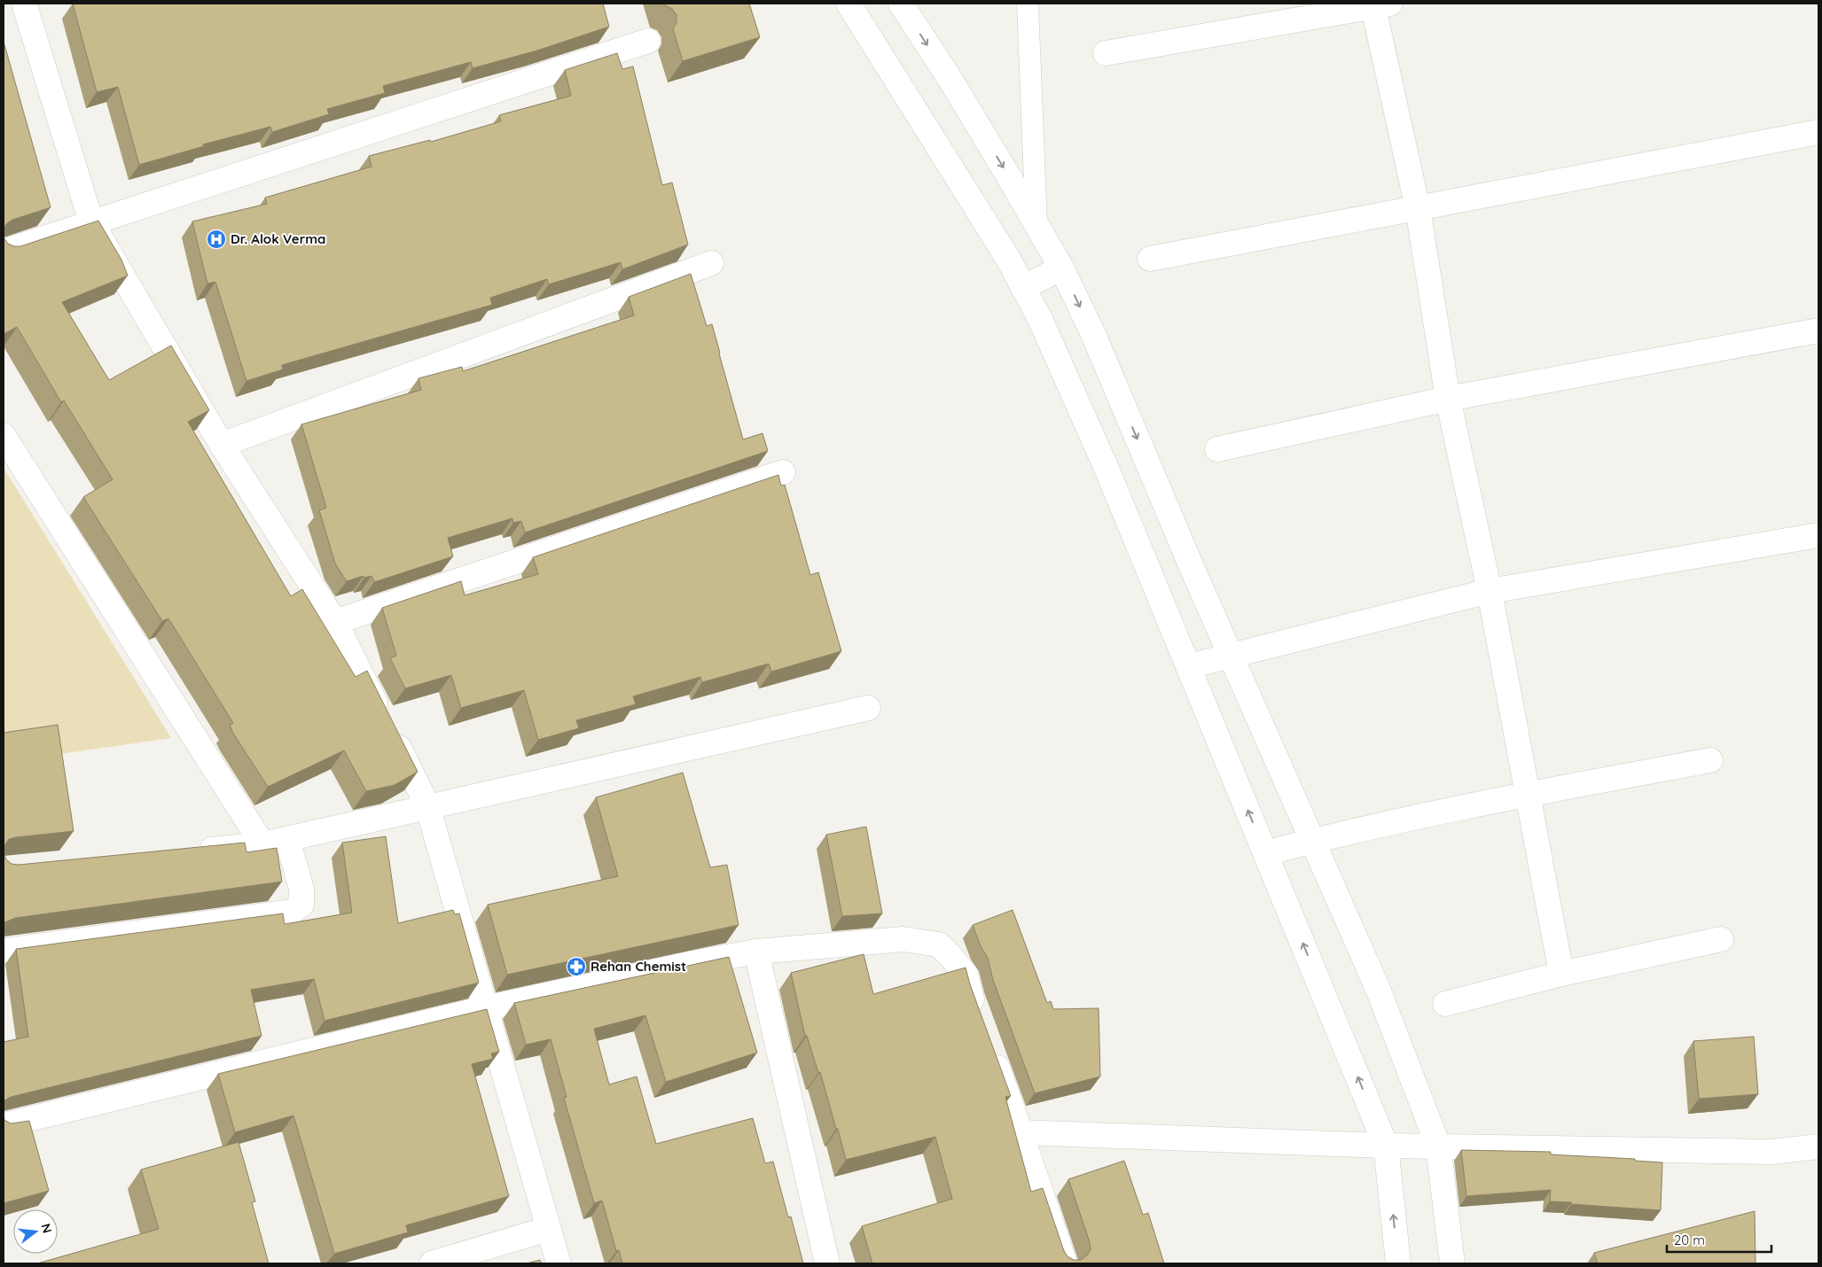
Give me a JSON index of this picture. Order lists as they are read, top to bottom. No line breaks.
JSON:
{"places":{"hospital":["Dr. Alok Verma"],"pharmacy":["Rehan Chemist"]},"scale_bar":"20 m","north":"right"}
